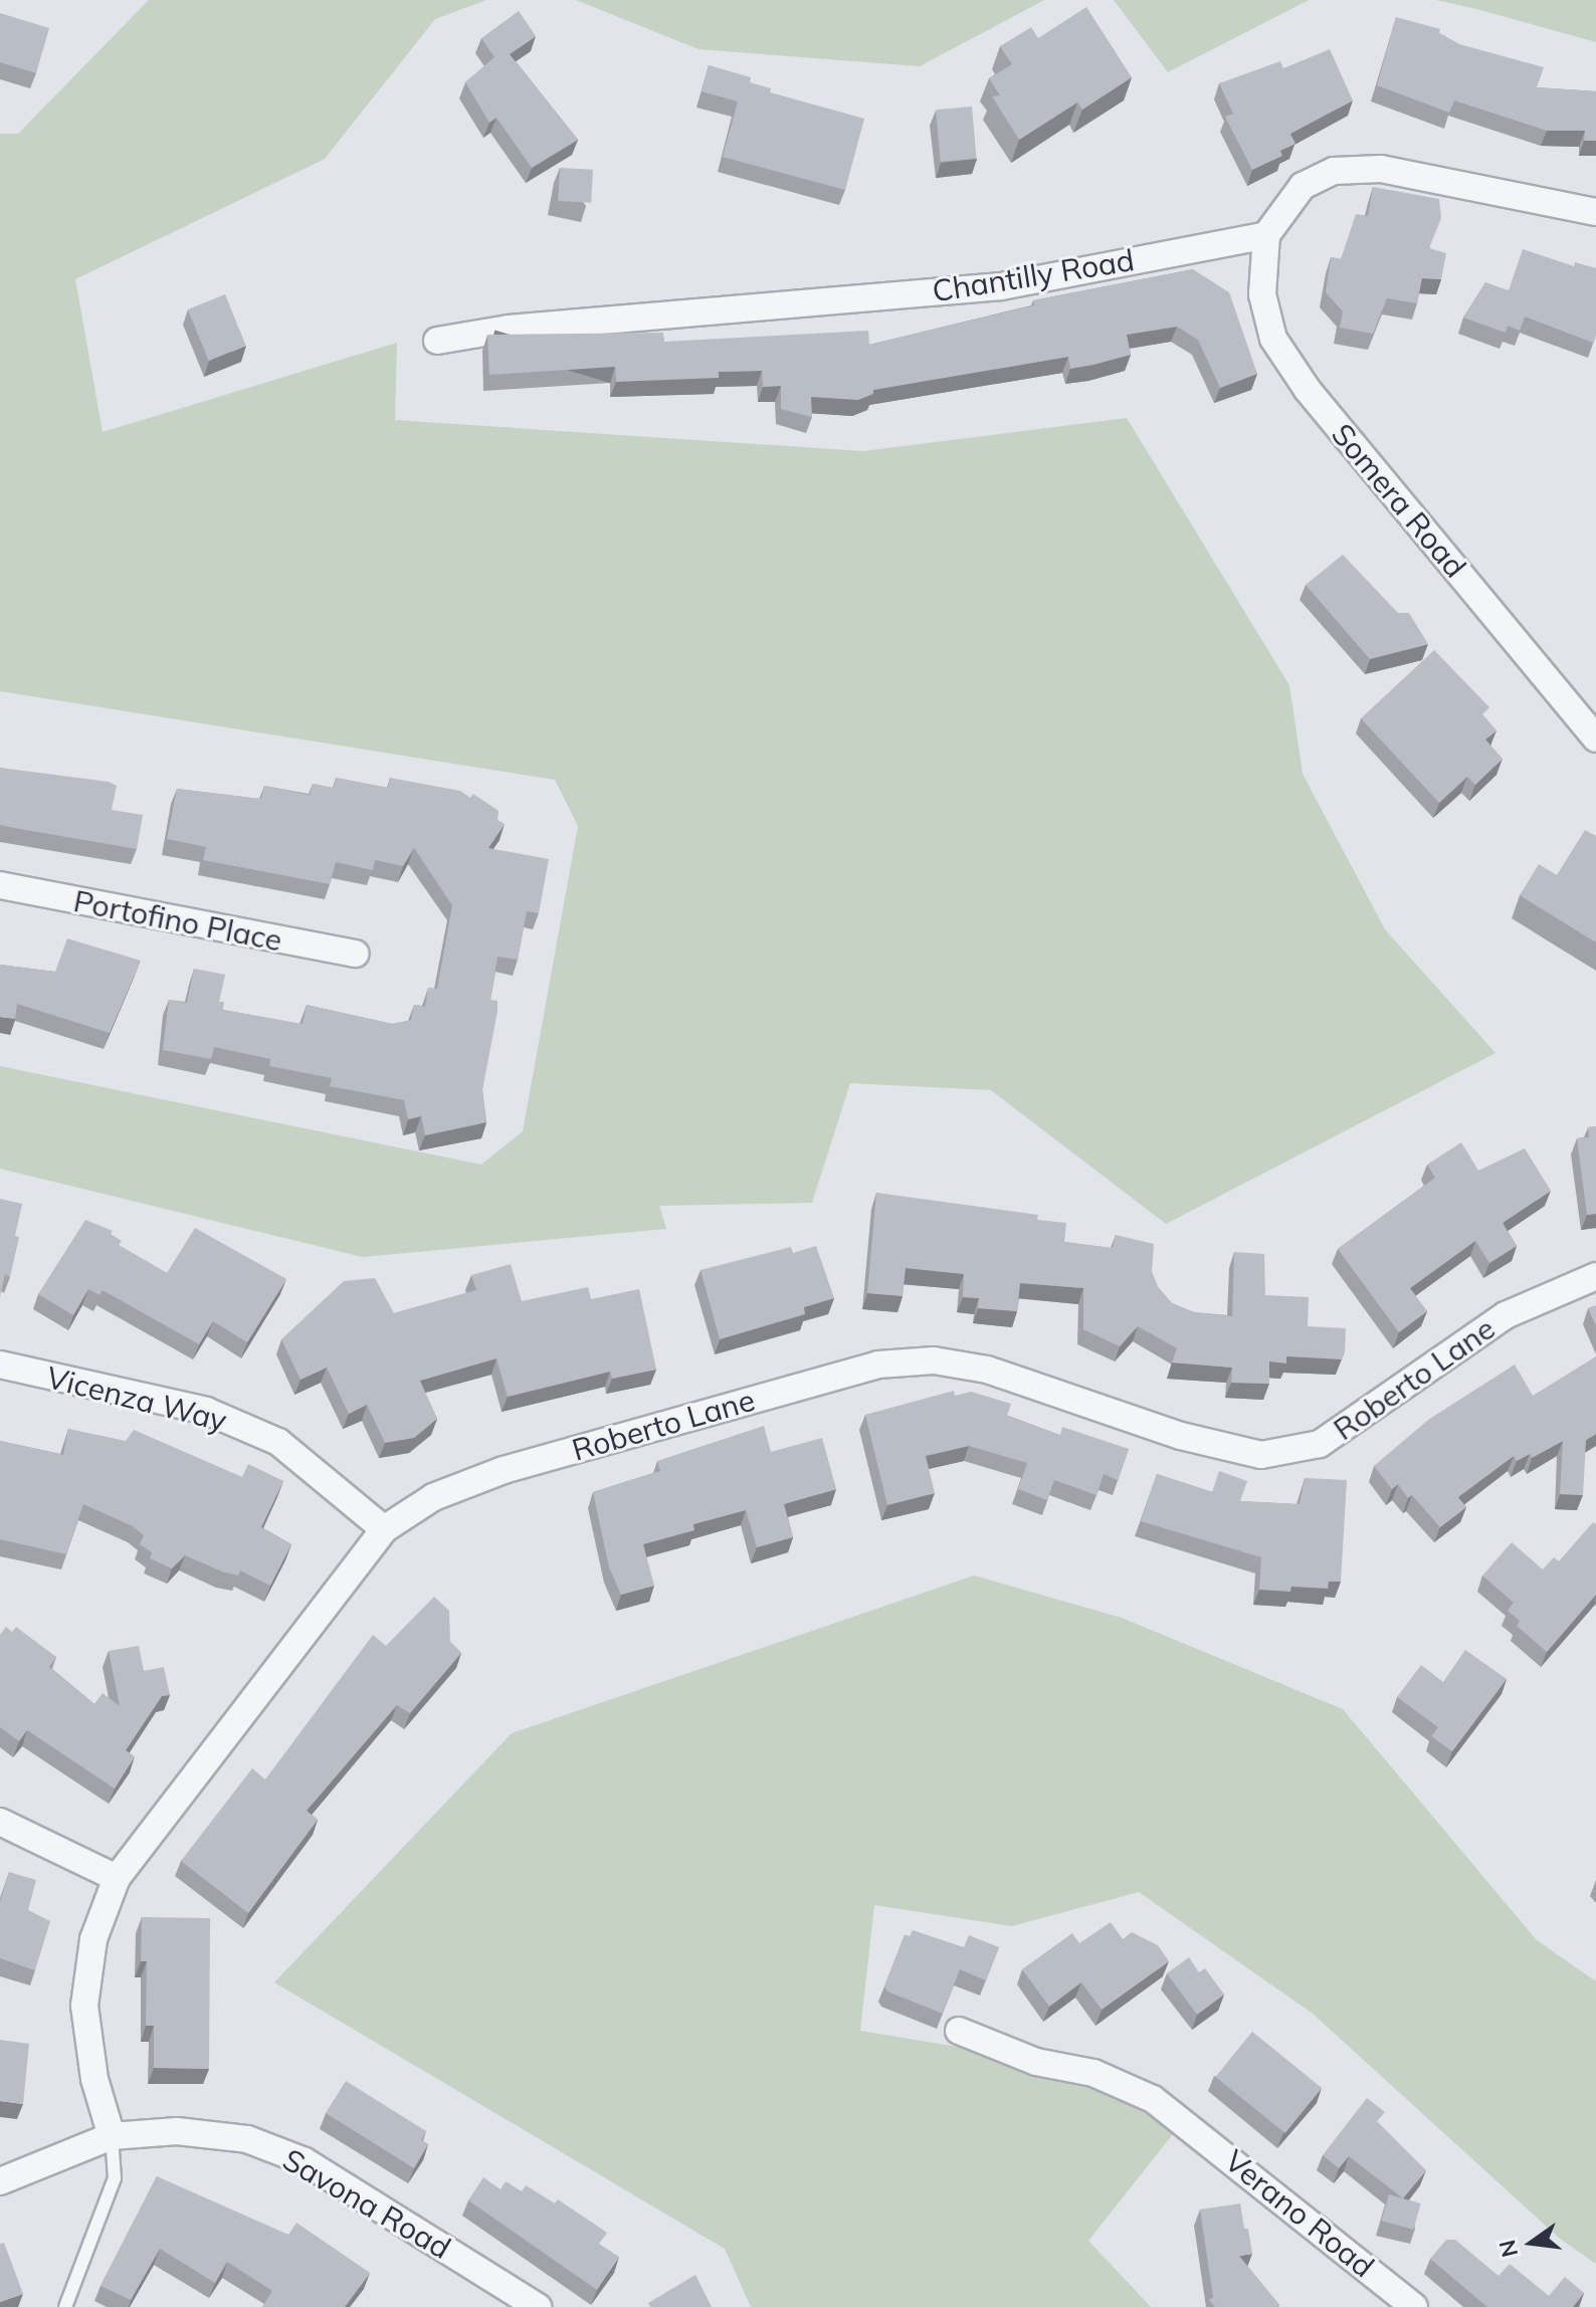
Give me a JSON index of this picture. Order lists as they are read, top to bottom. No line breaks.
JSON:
{"streets":{"street":["Chantilly Road","Somera Road","Portofino Place","Roberto Lane","Vicenza Way","Savona Road","Verano Road"]},"crossings":[["Chantilly Road","Somera Road"],["Roberto Lane","Vicenza Way"],["Roberto Lane","Savona Road"]],"north":"left"}
